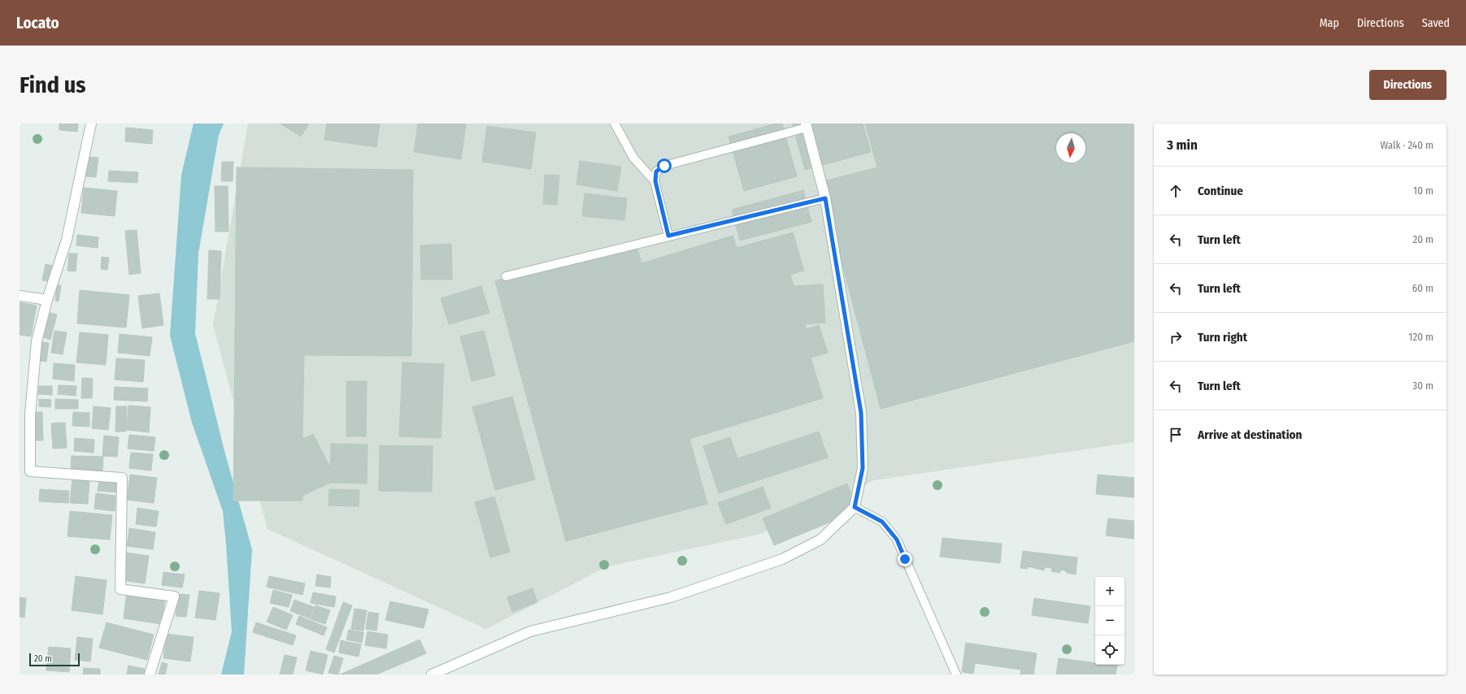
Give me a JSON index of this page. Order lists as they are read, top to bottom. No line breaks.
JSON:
{"scale_bar":"20 m","north":"bottom","page":{"header":"Locato","nav":["Map","Directions","Saved"],"buttons":"Directions","title":"Find us","heading":["3 min","Walk · 240 m"],"list":[["Continue","10 m"],["Turn left","20 m"],["Turn left","60 m"],["Turn right","120 m"],["Turn left","30 m"],"Arrive at destination"],"map_buttons":["+","−"],"scale":"20 m"}}
